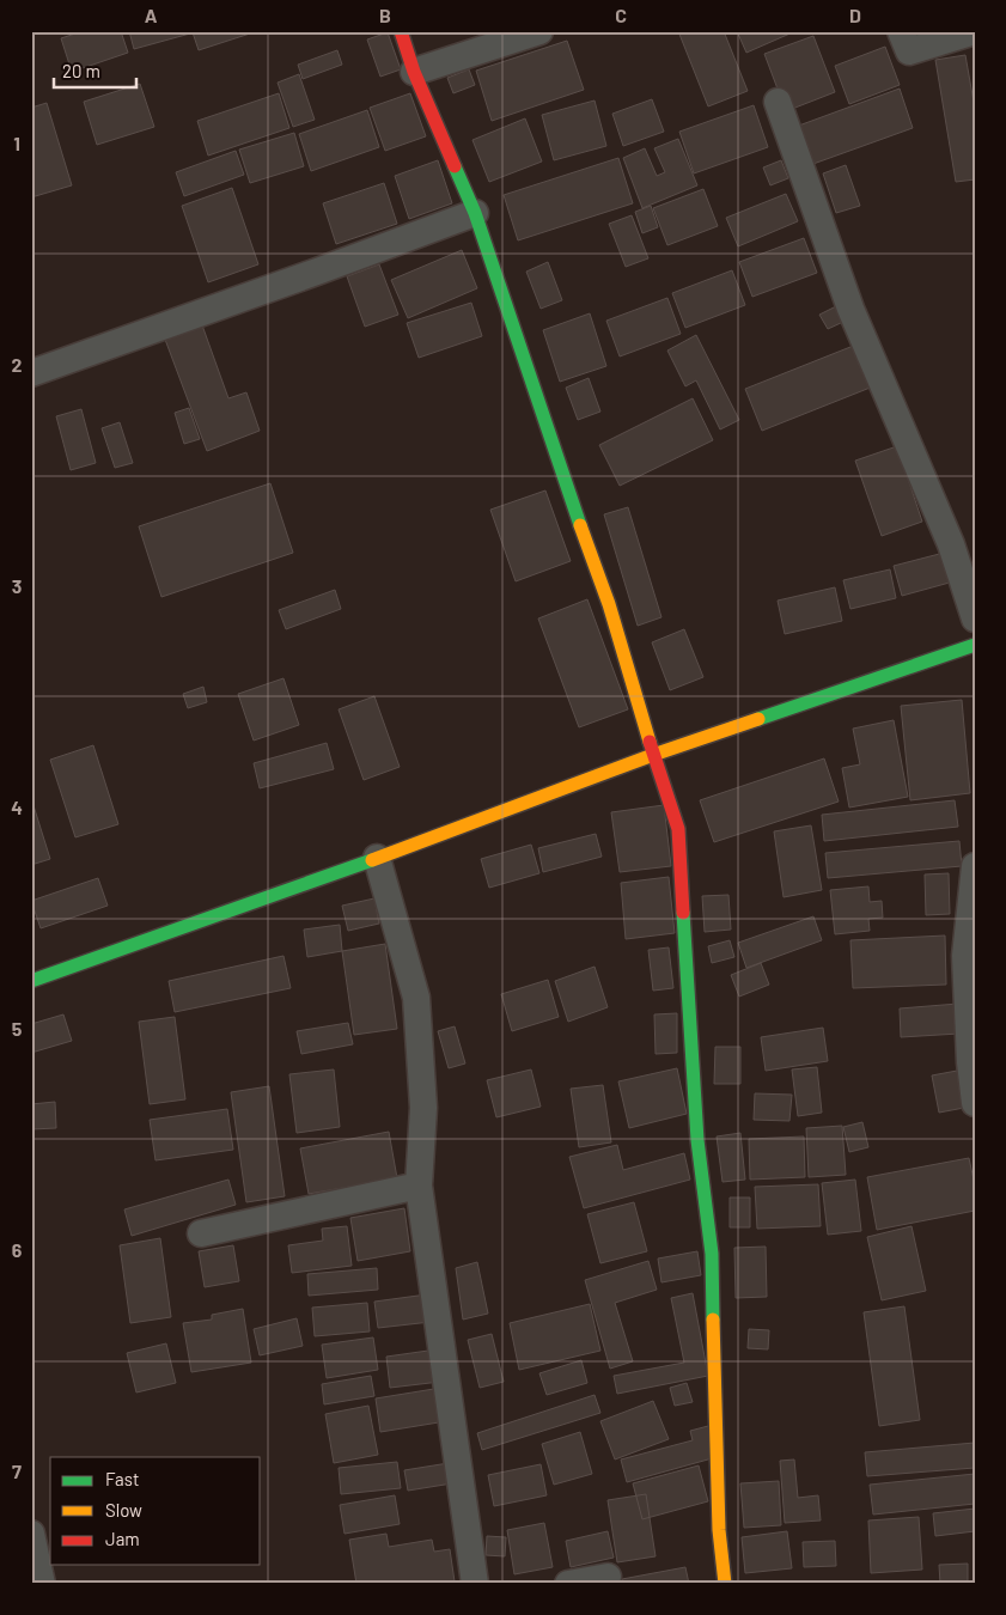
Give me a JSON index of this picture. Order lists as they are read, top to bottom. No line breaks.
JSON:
{"legend":["Fast","Slow","Jam"],"scale_bar":"20 m","grid":{"columns":["A","B","C","D"],"rows":["1","2","3","4","5","6","7"]}}
